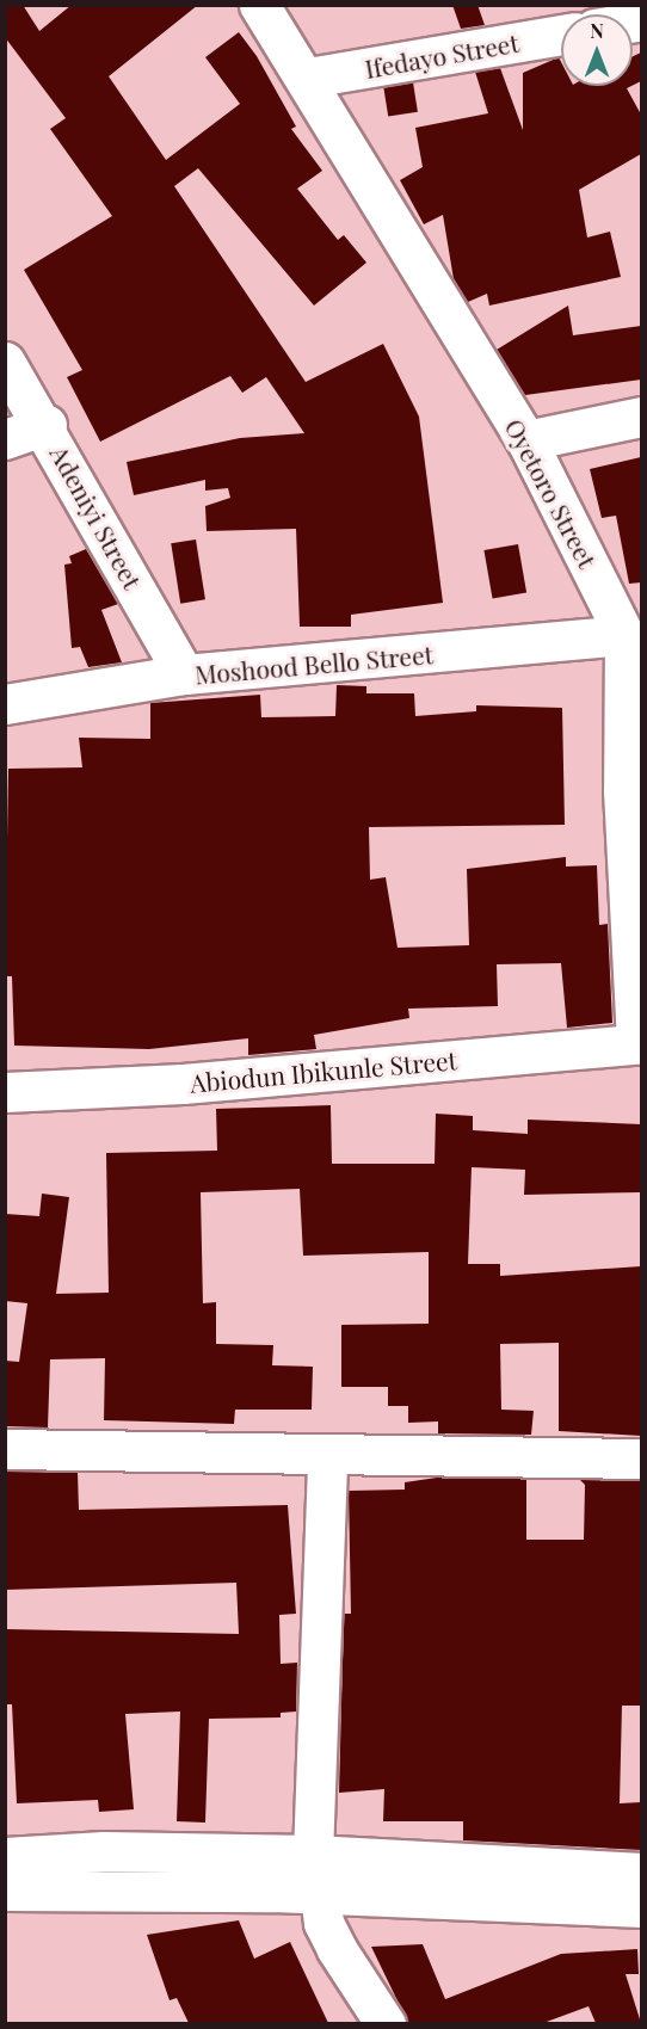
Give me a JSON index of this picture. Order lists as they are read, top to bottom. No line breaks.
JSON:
{"streets":{"street":["Ifedayo Street","Oyetoro Street","Adeniyi Street","Moshood Bello Street","Abiodun Ibikunle Street"]},"crossings":[["Ifedayo Street","Oyetoro Street"],["Oyetoro Street","Moshood Bello Street"],["Oyetoro Street","Abiodun Ibikunle Street"],["Adeniyi Street","Moshood Bello Street"]],"north":"top"}
